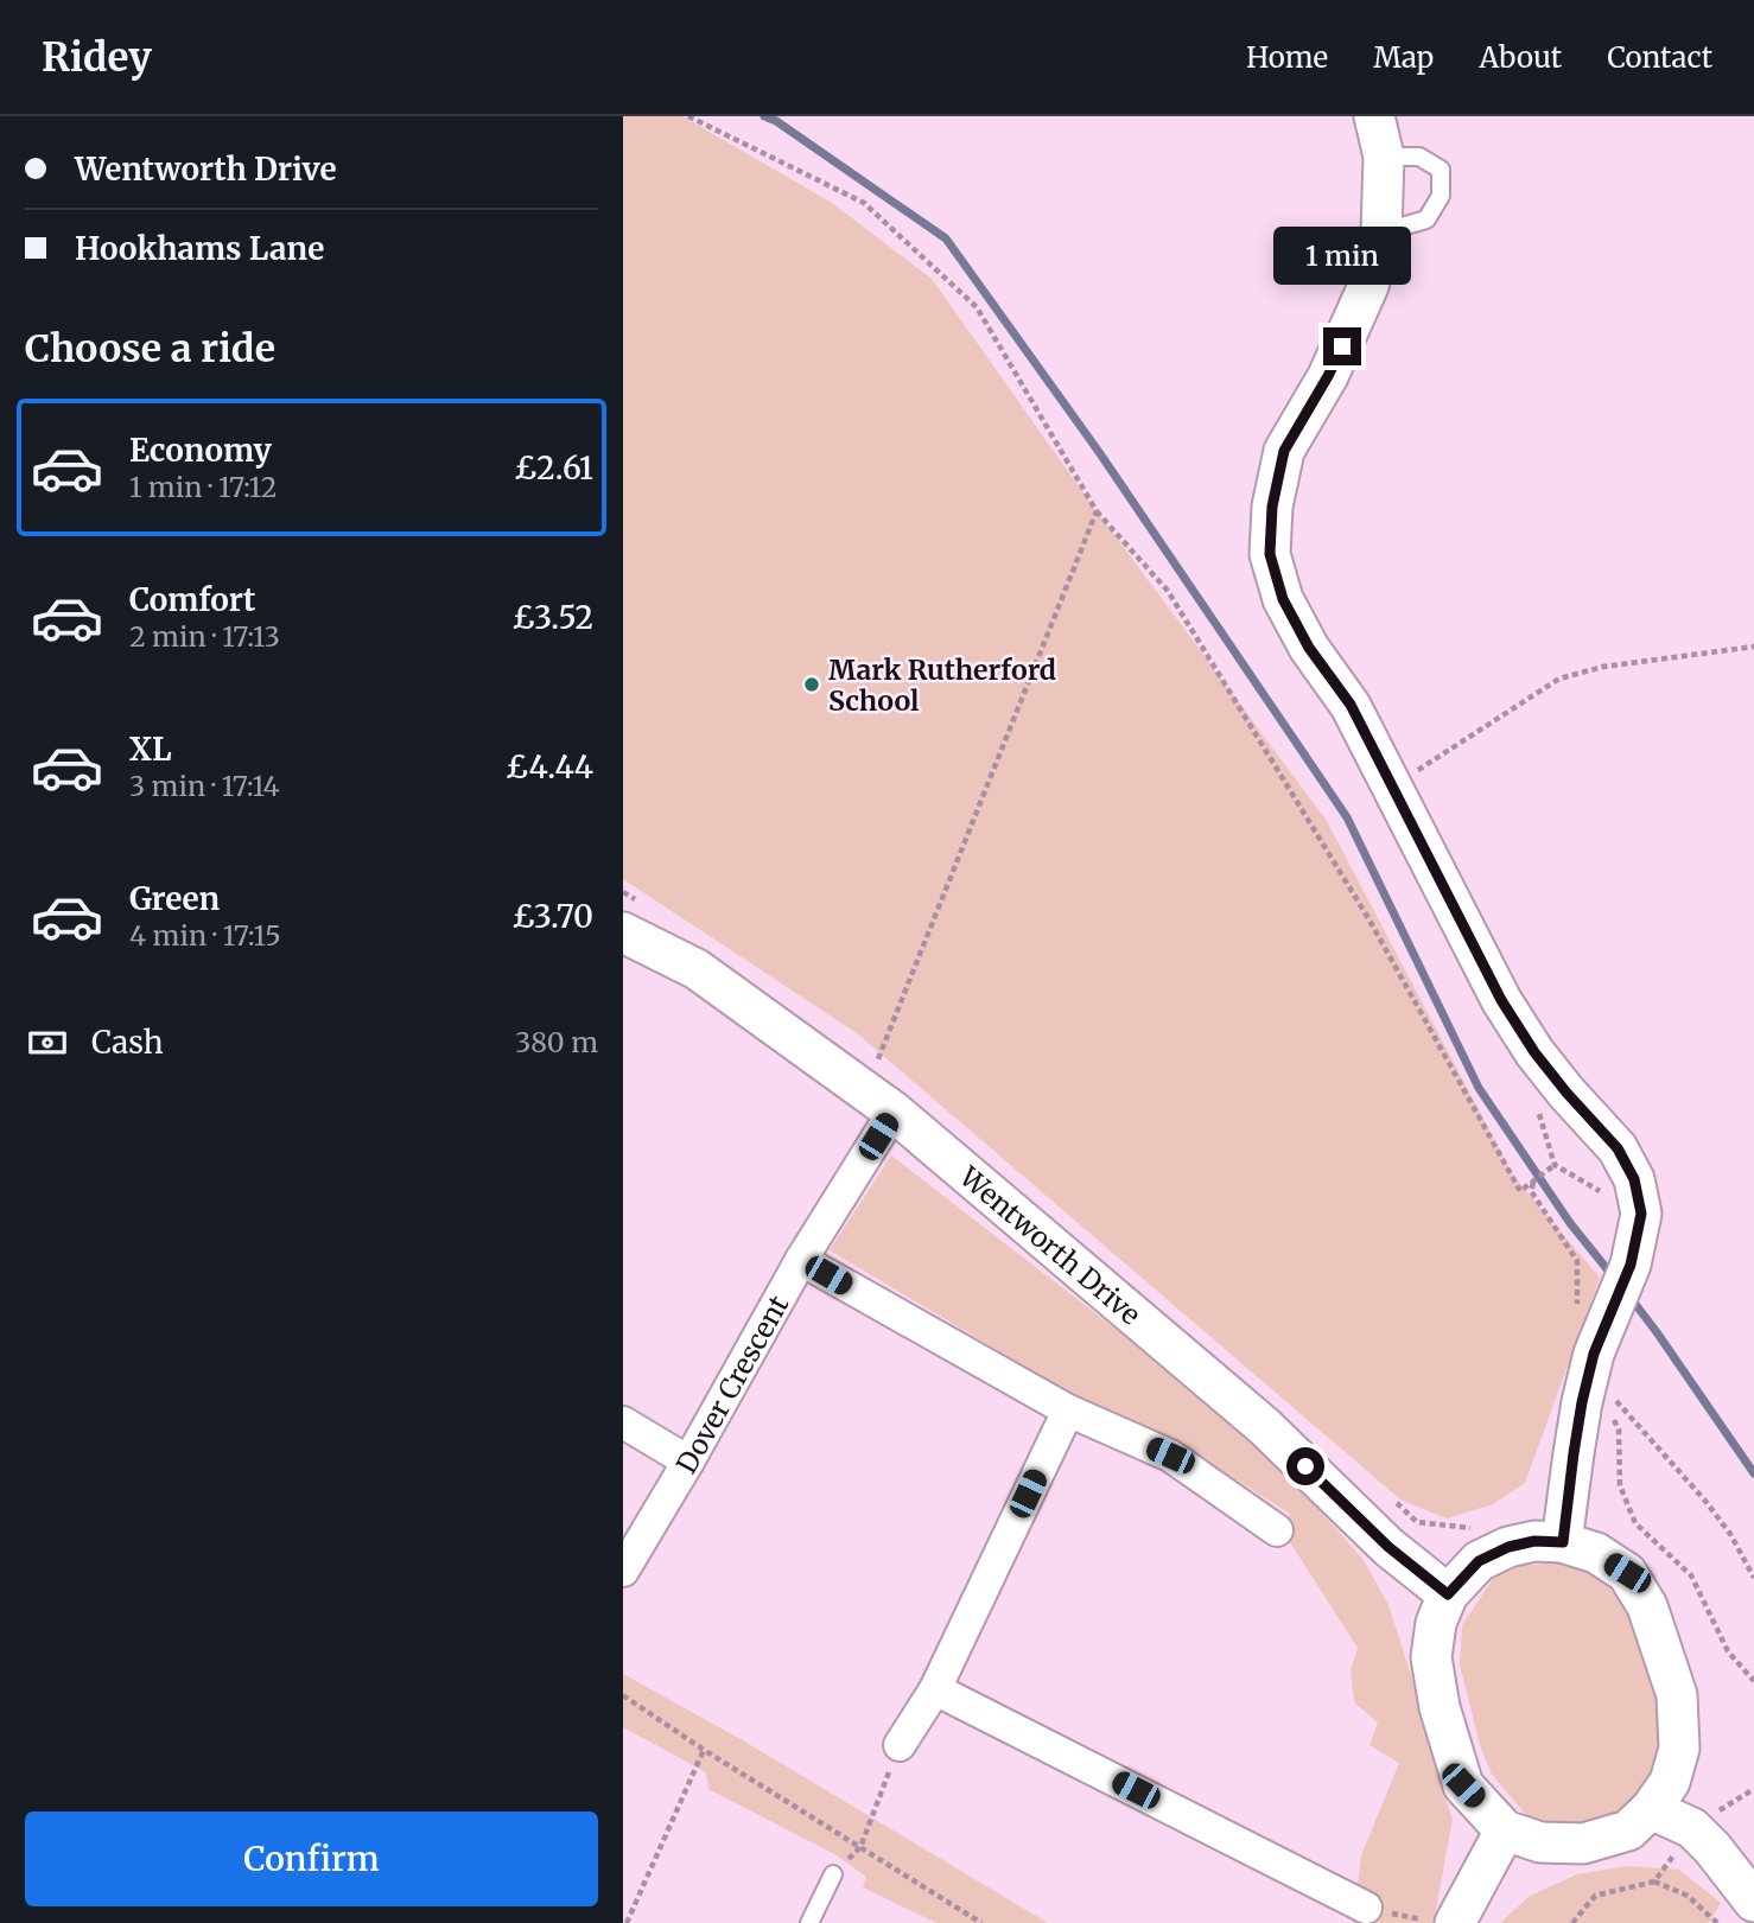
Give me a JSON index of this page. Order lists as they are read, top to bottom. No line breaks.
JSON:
{"streets":{"street":["Wentworth Drive","Dover Crescent"]},"crossings":[["Wentworth Drive","Dover Crescent"]],"places":["Mark Rutherford School"],"page":{"header":"Ridey","nav":["Home","Map","About","Contact"],"banner":["Wentworth Drive","Hookhams Lane"],"bubble":"1 min","heading":"Choose a ride","list":[{"name":"Economy","note":"1 min · 17:12","value":"£2.61"},{"name":"Comfort","note":"2 min · 17:13","value":"£3.52"},{"name":"XL","note":"3 min · 17:14","value":"£4.44"},{"name":"Green","note":"4 min · 17:15","value":"£3.70"}],"pay":["Cash","380 m"],"buttons":"Confirm"}}
